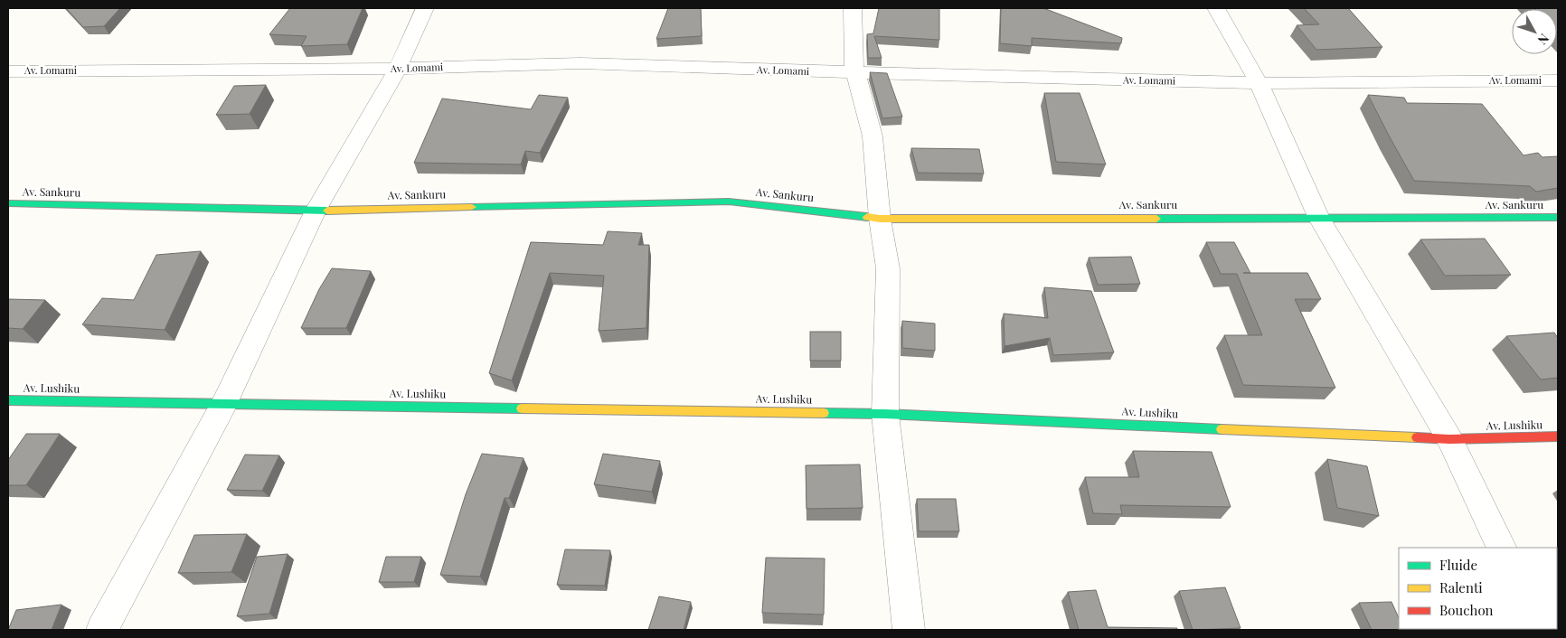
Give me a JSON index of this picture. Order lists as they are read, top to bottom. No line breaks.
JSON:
{"streets":{"street":["Av. Lomami","Av. Sankuru","Av. Lushiku"]},"legend":["Fluide","Ralenti","Bouchon"],"north":"bottom right"}
